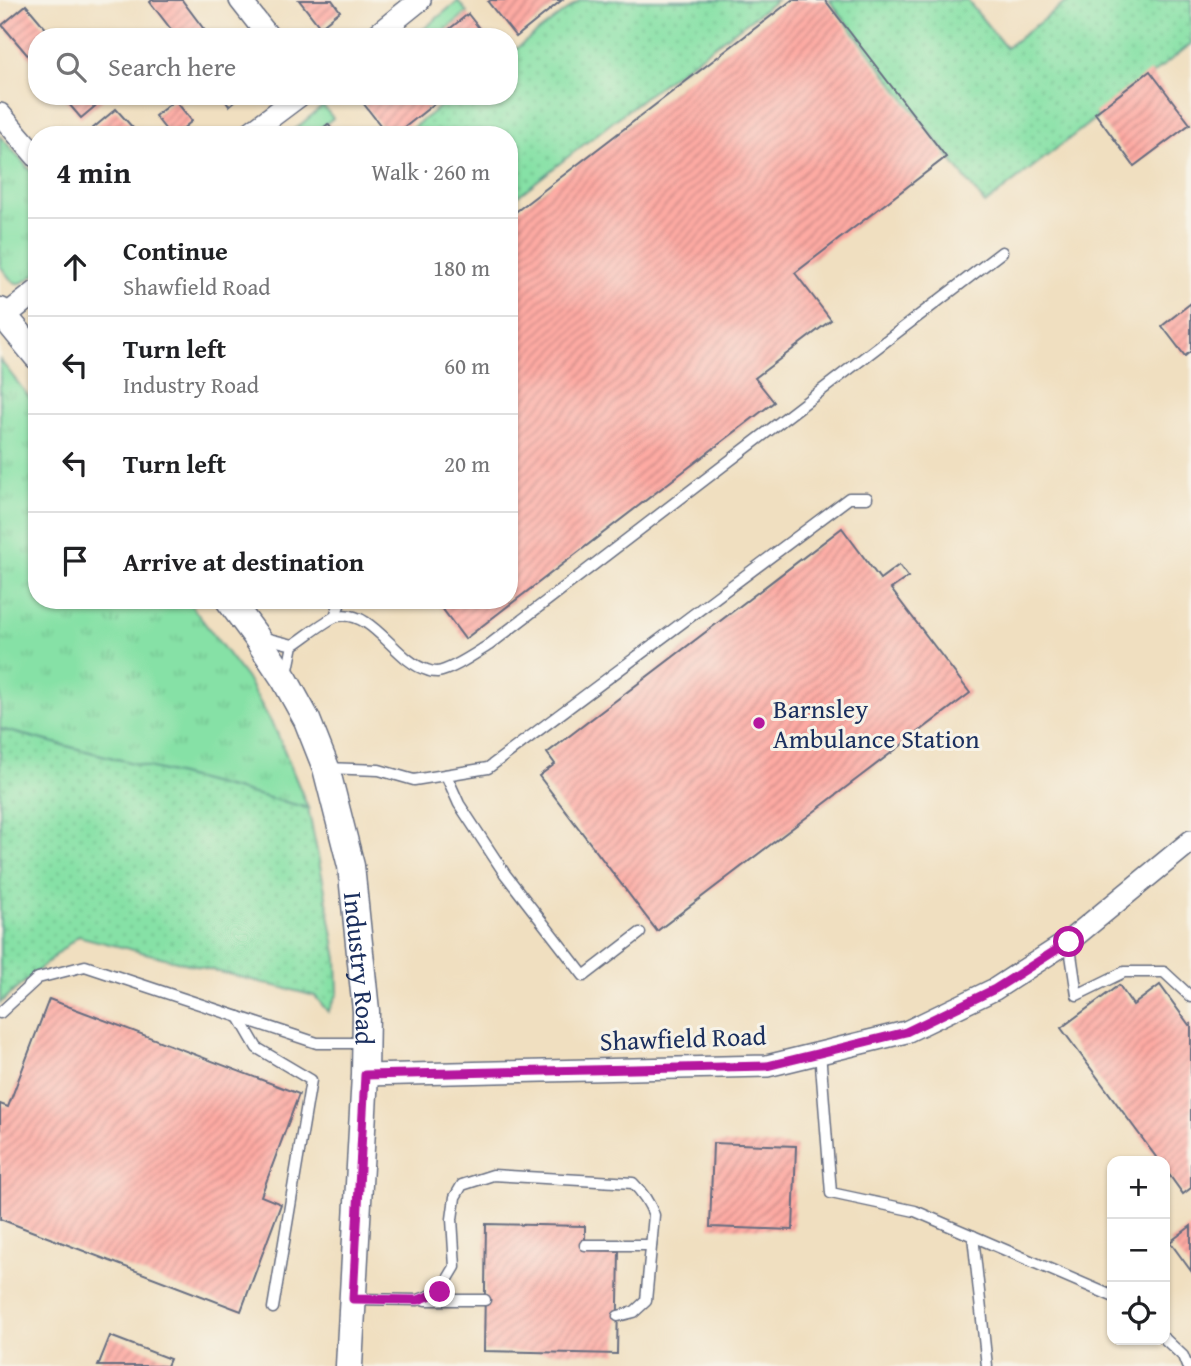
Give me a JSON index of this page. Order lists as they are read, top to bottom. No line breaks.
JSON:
{"streets":{"street":["Industry Road","Shawfield Road"]},"crossings":[["Industry Road","Shawfield Road"]],"places":["Barnsley Ambulance Station"],"page":{"search":"Search here","heading":["4 min","Walk · 260 m"],"list":[["Continue","Shawfield Road","180 m"],["Turn left","Industry Road","60 m"],["Turn left","20 m"],"Arrive at destination"],"map_buttons":["+","−"]}}
